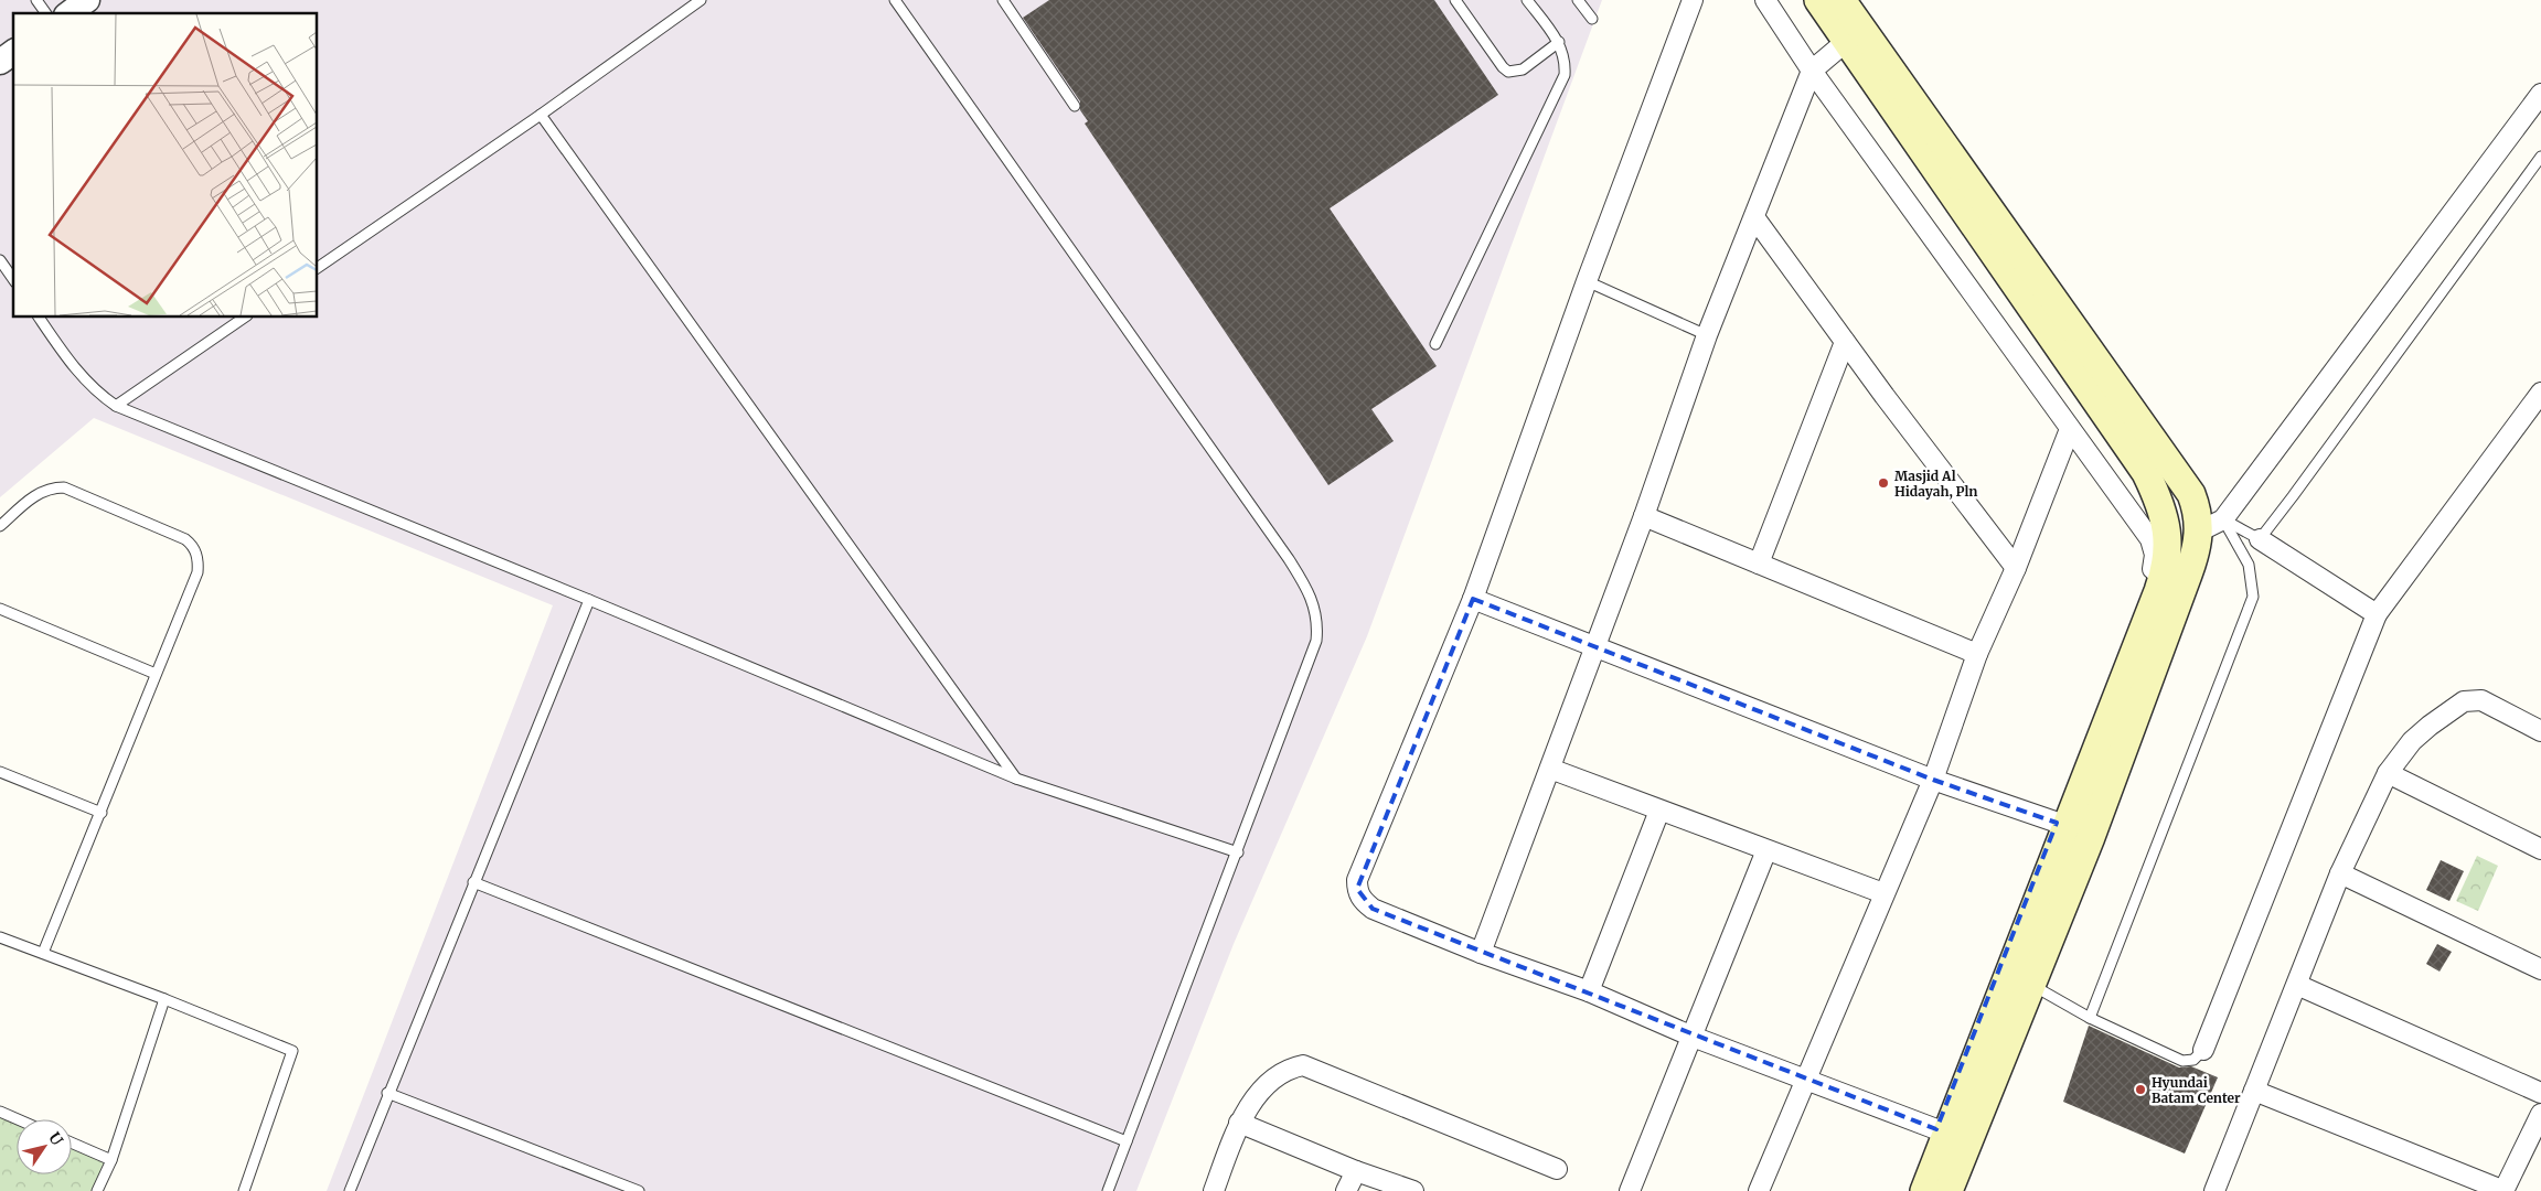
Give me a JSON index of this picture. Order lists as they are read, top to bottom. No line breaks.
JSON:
{"places":["Masjid Al Hidayah, Pln","Hyundai Batam Center"],"north":"top right"}
